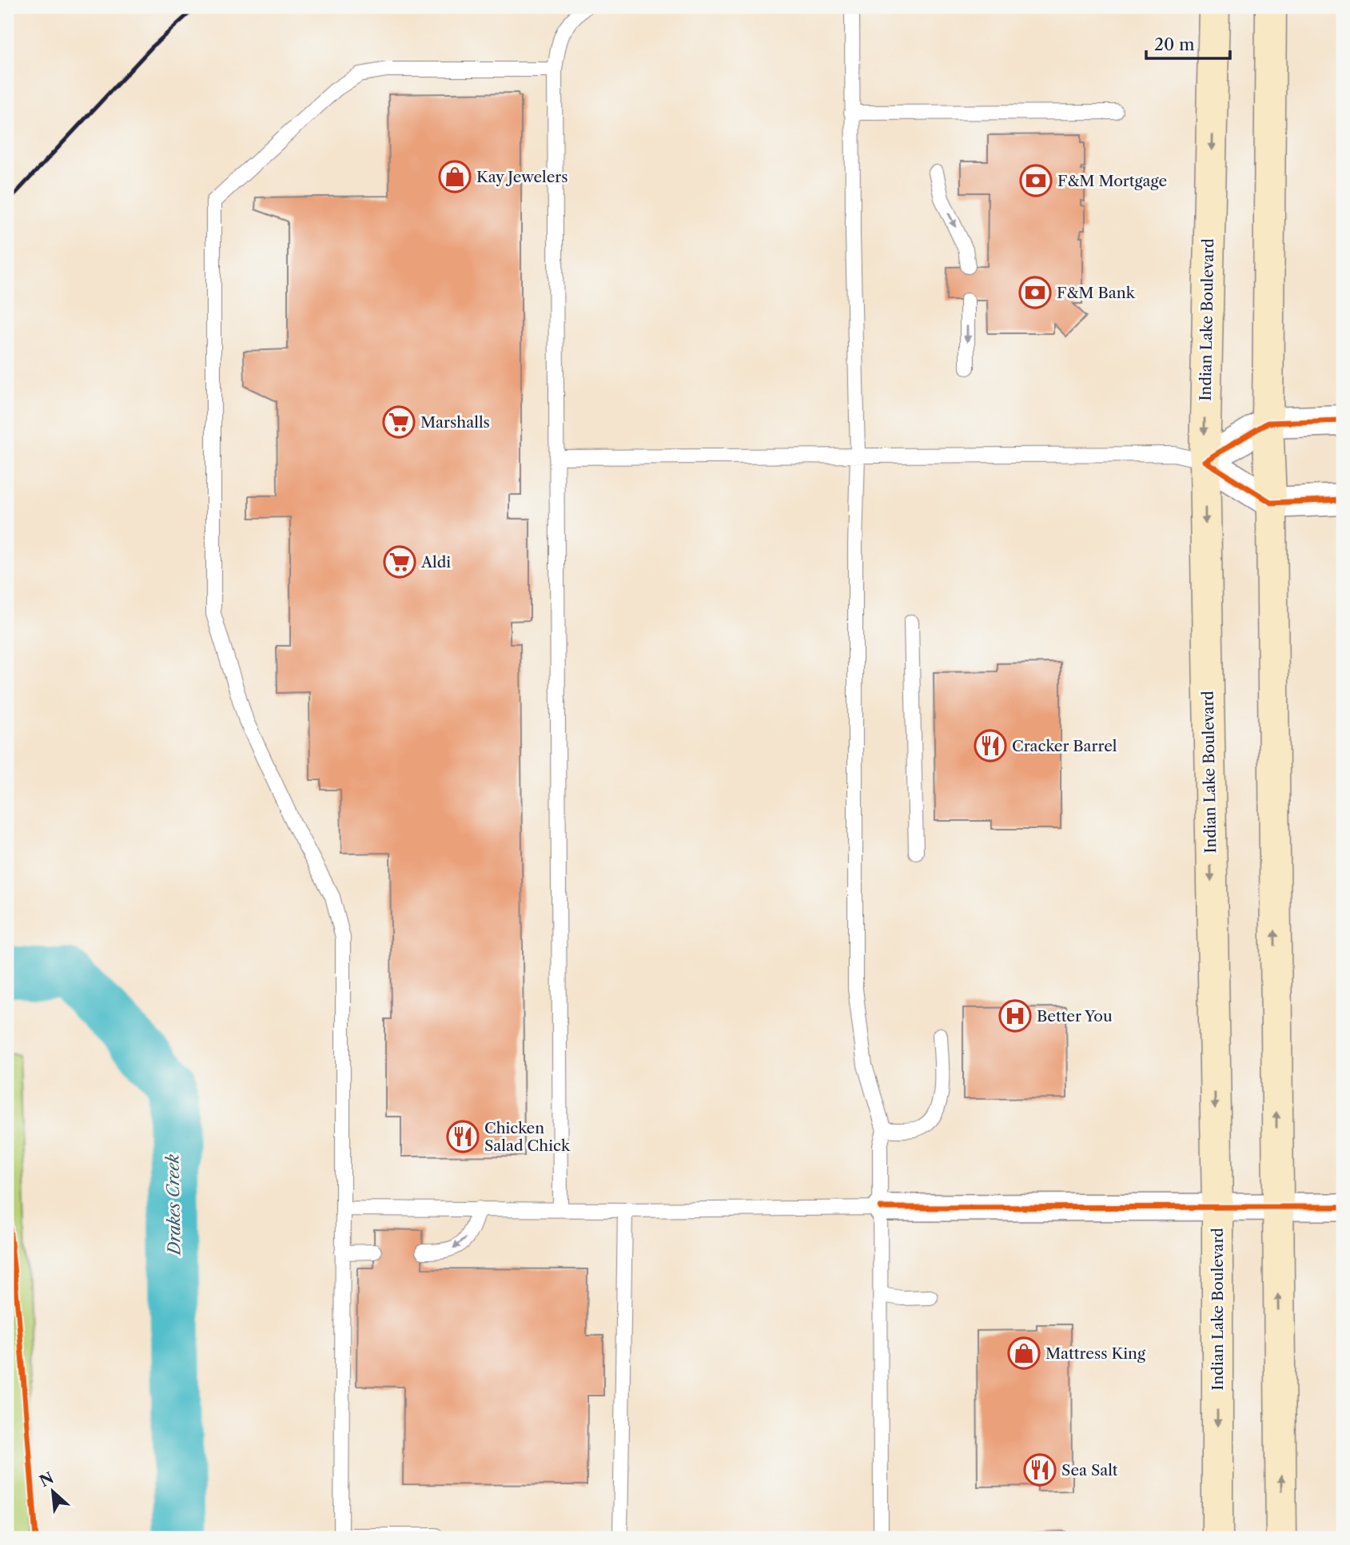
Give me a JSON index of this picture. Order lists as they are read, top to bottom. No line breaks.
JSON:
{"streets":{"main road":["Indian Lake Boulevard"]},"water":["Drakes Creek"],"places":{"shop":["Kay Jewelers","Mattress King"],"bank":["F&M Mortgage","F&M Bank"],"supermarket":["Marshalls","Aldi"],"restaurant":["Cracker Barrel","Chicken Salad Chick","Sea Salt"],"hospital":["Better You"]},"scale_bar":"20 m","north":"top left"}
